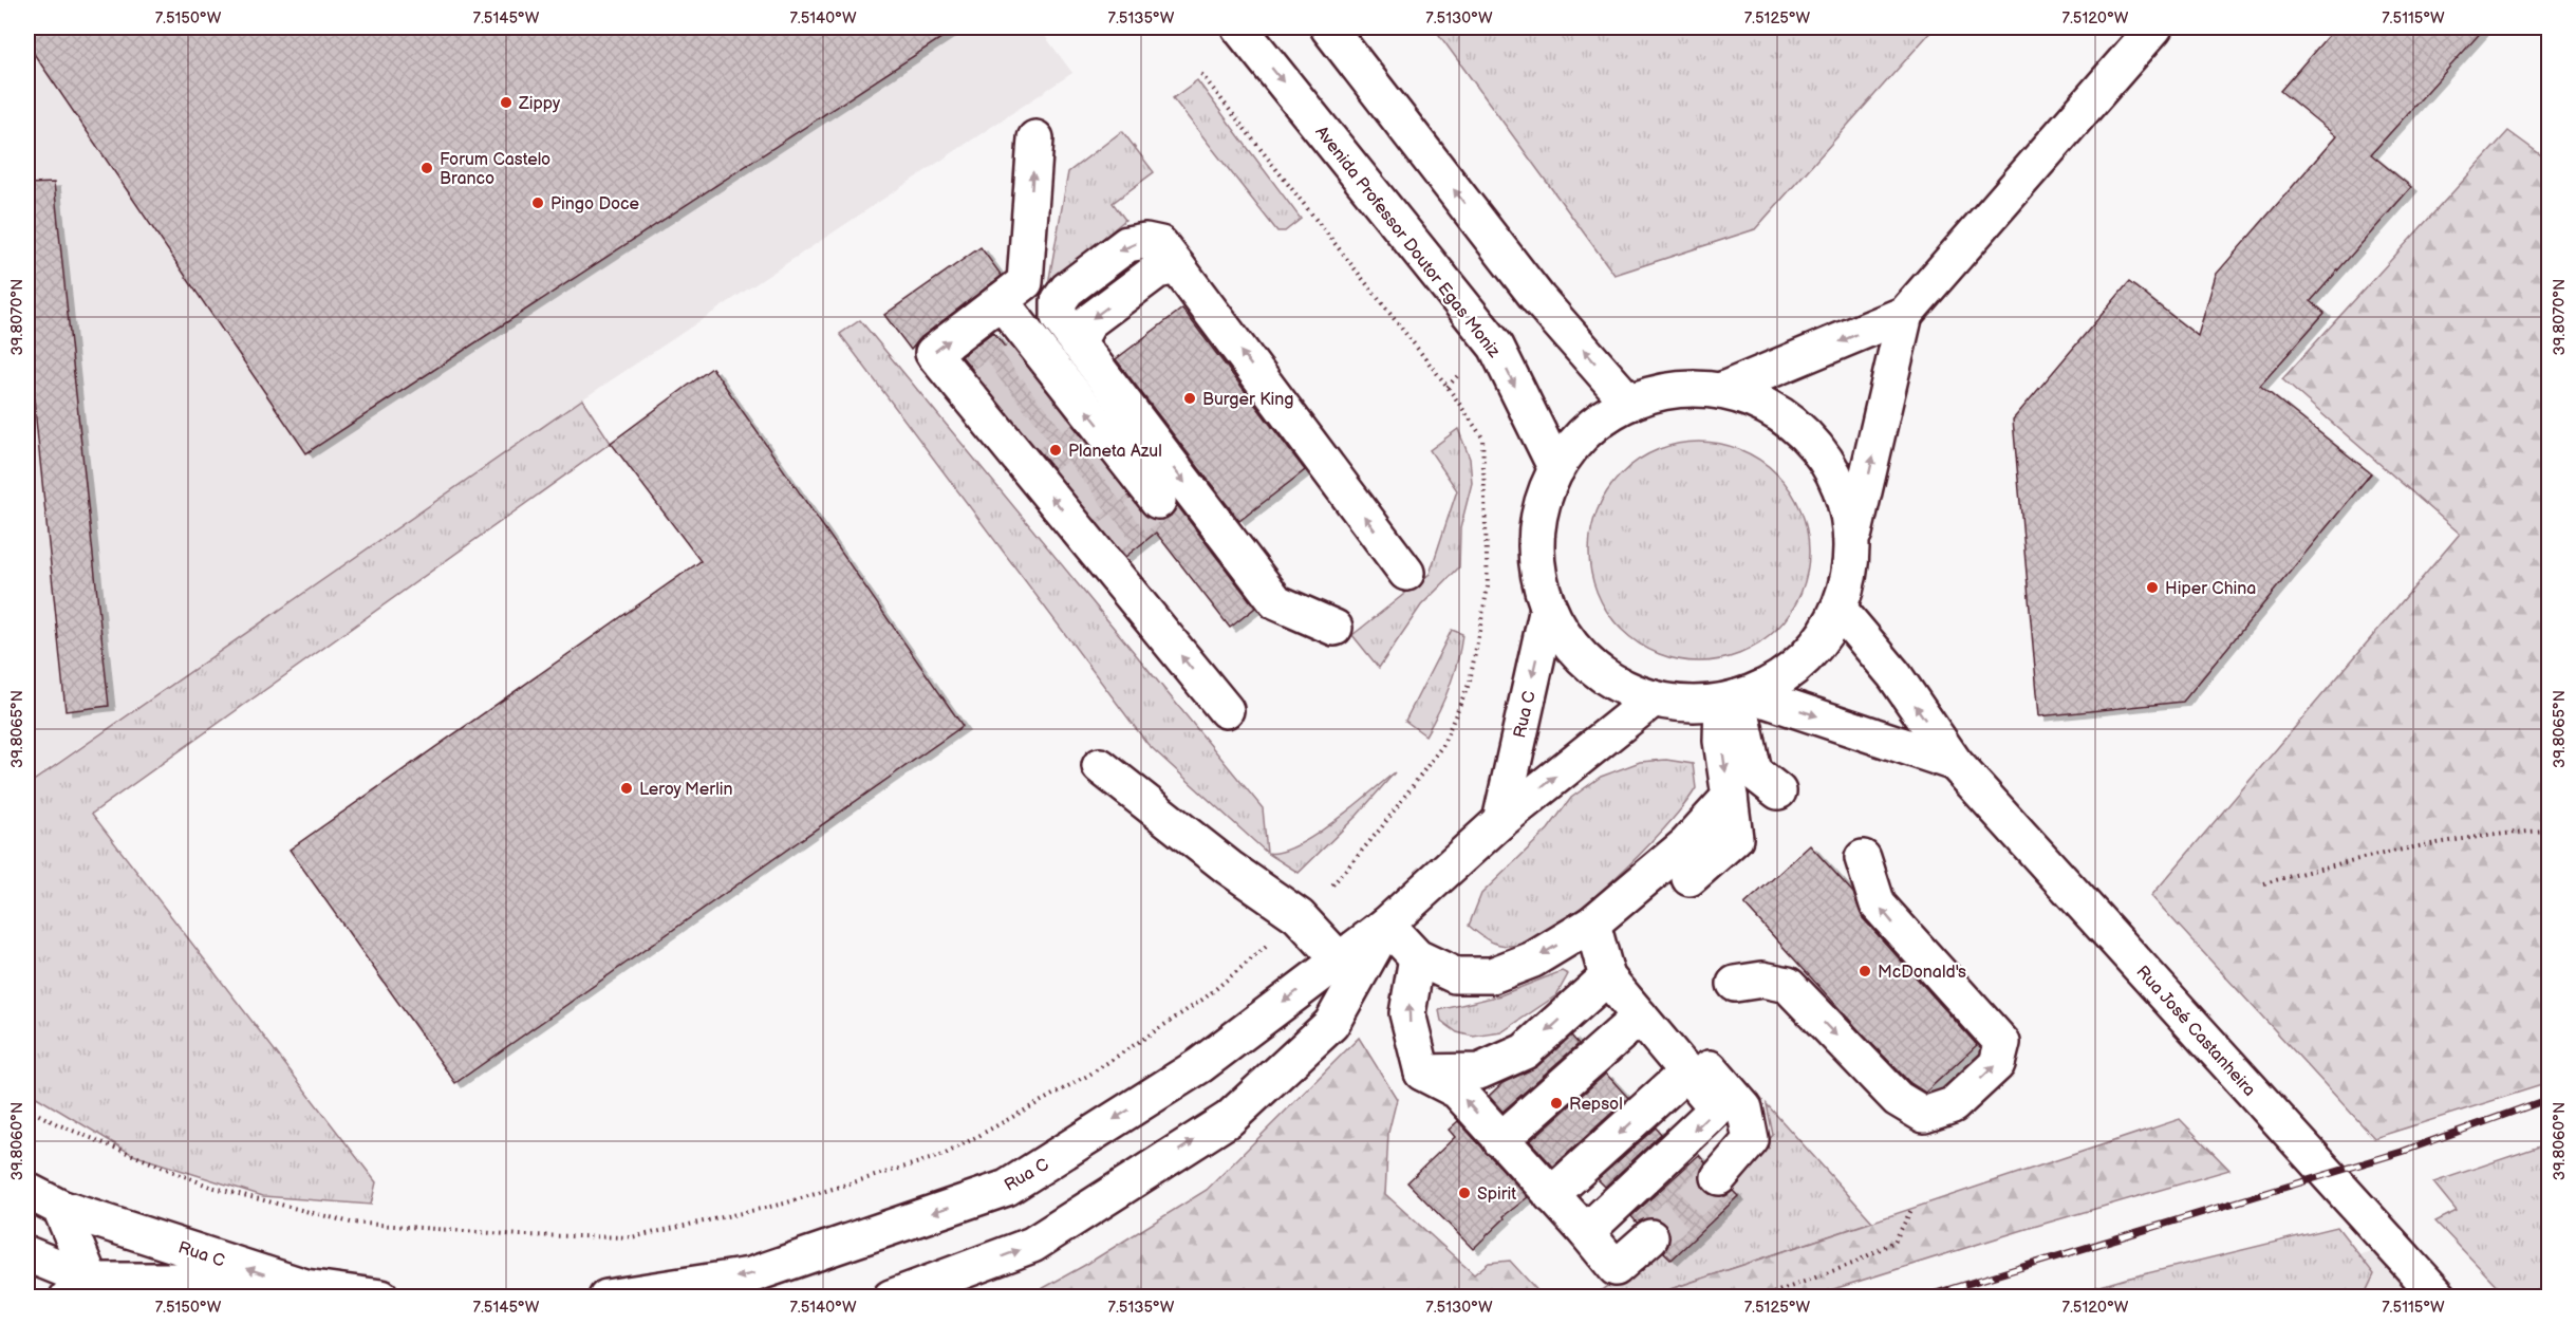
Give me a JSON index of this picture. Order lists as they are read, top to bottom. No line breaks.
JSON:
{"streets":{"main road":["Avenida Professor Doutor Egas Moniz","Rua C","Rua José Castanheira"]},"places":["Zippy","Forum Castelo Branco","Pingo Doce","Burger King","Planeta Azul","Hiper China","Leroy Merlin","McDonald's","Repsol","Spirit"],"coordinates":["7.5150°W","7.5145°W","7.5140°W","7.5135°W","7.5130°W","7.5125°W","7.5120°W","7.5115°W","39.8070°N","39.8065°N","39.8060°N"]}
